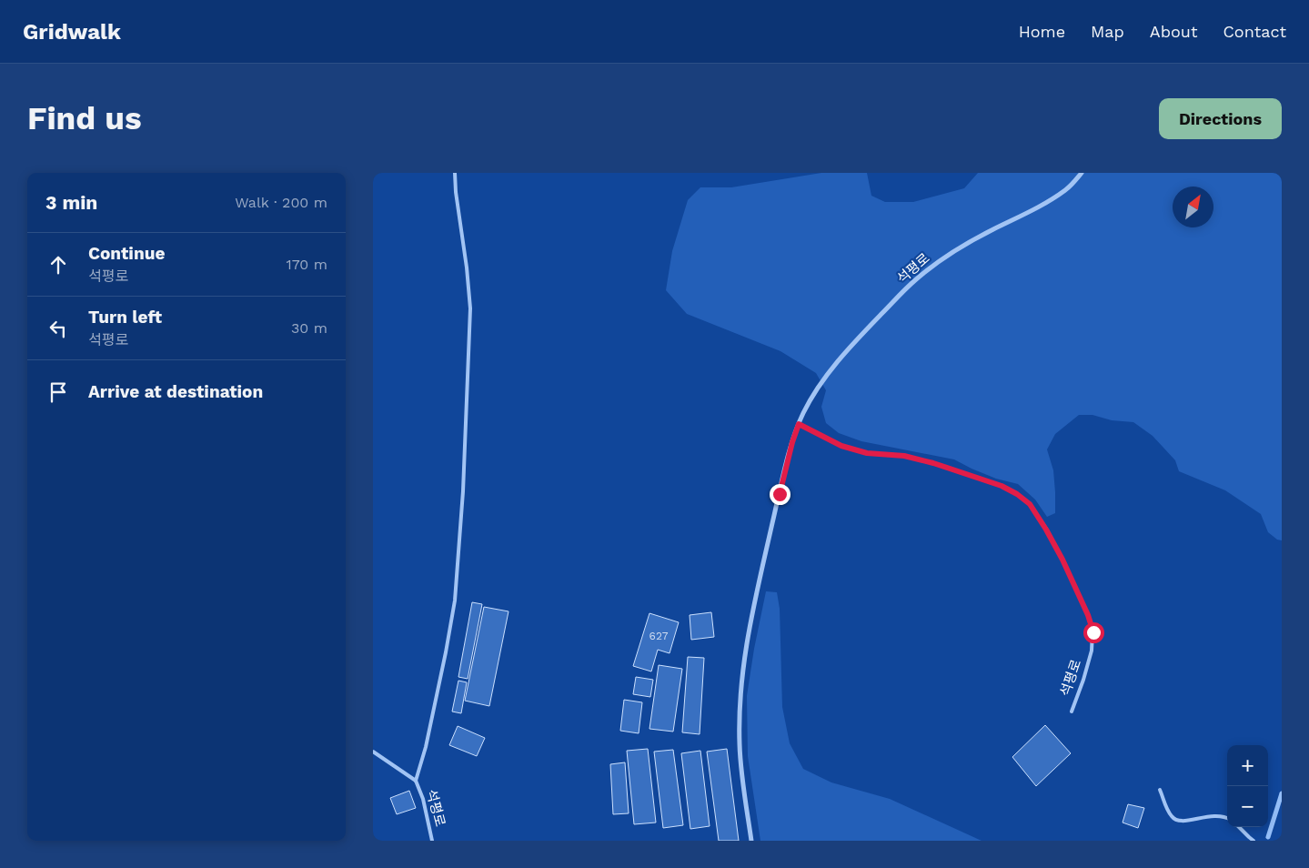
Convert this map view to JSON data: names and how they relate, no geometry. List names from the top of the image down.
{
  "streets": {
    "street": ["석평로"]
  },
  "house_numbers": ["627"],
  "north": "top right",
  "page": {
    "header": "Gridwalk",
    "nav": [
      "Home",
      "Map",
      "About",
      "Contact"
    ],
    "buttons": "Directions",
    "title": "Find us",
    "heading": ["3 min", "Walk · 200 m"],
    "list": [
      ["Continue", "석평로", "170 m"],
      ["Turn left", "석평로", "30 m"],
      "Arrive at destination"
    ],
    "map_buttons": ["+", "−"]
  }
}
